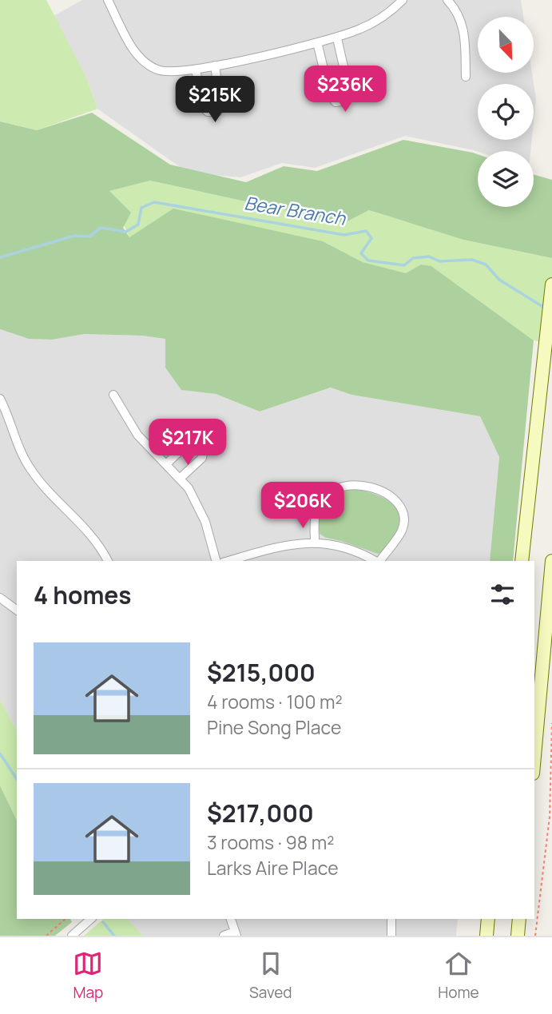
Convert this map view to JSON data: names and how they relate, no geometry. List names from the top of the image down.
{
  "water": ["Bear Branch"],
  "north": "bottom right",
  "page": {
    "price": [
      "$236K",
      "$215K",
      "$217K",
      "$206K"
    ],
    "heading": "4 homes",
    "list": [
      {
        "name": "$215,000",
        "note": "4 rooms · 100 m² · Pine Song Place"
      },
      {
        "name": "$217,000",
        "note": "3 rooms · 98 m² · Larks Aire Place"
      }
    ],
    "tabs": ["Map", "Saved", "Home"]
  }
}
